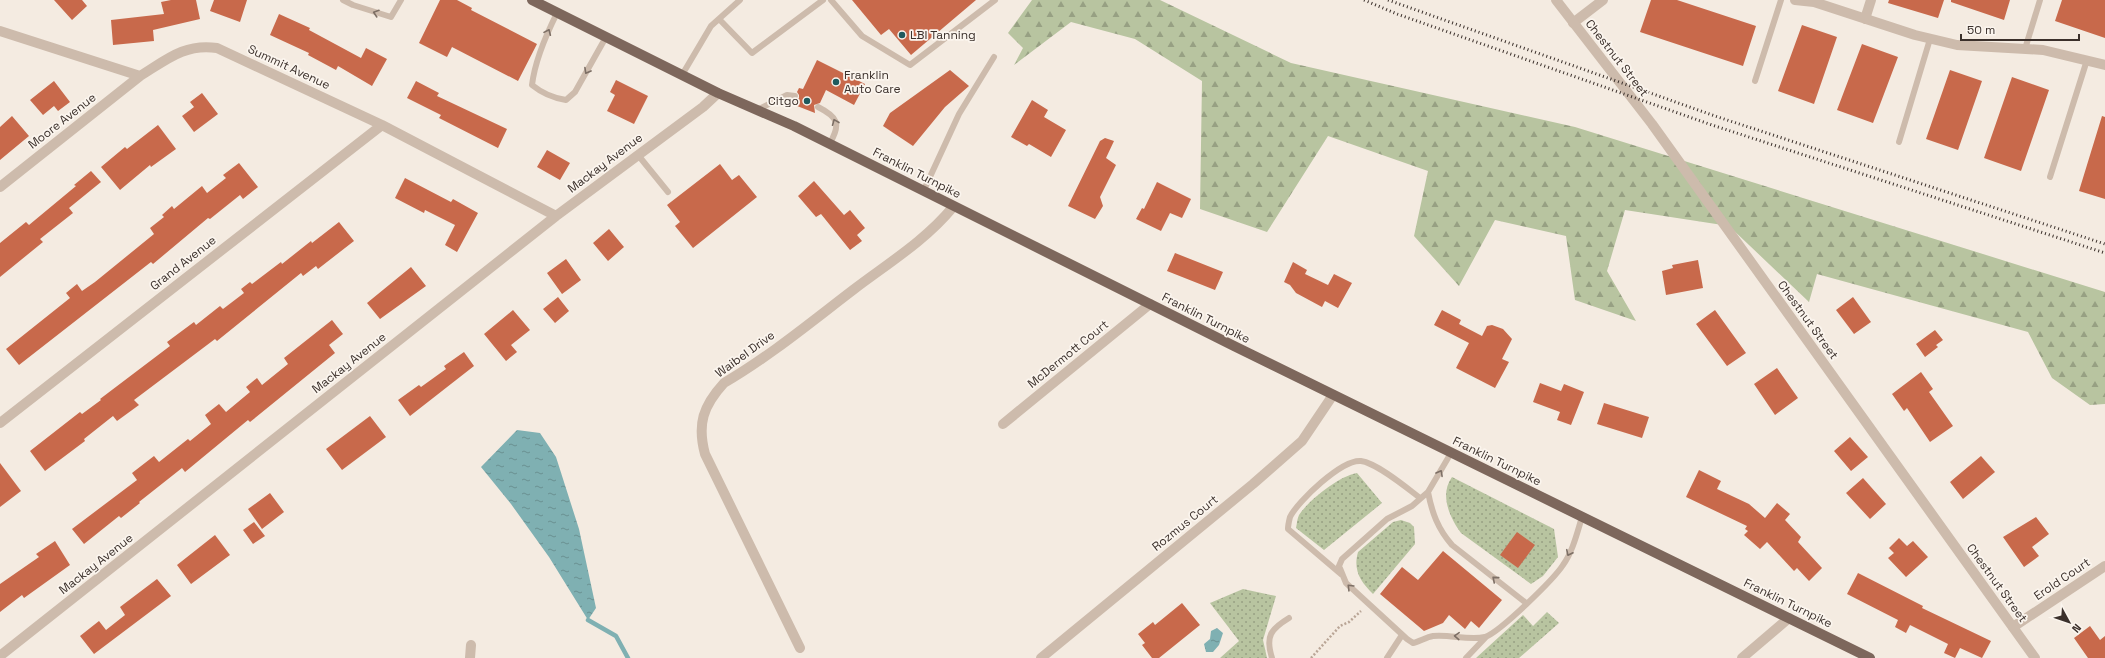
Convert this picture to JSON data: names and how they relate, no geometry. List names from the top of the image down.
{
  "streets": {
    "main road": ["Franklin Turnpike"],
    "street": [
      "Chestnut Street",
      "Summit Avenue",
      "Moore Avenue",
      "Mackay Avenue",
      "Grand Avenue",
      "Waibel Drive",
      "McDermott Court",
      "Rozmus Court",
      "Erold Court"
    ]
  },
  "crossings": [
    ["Chestnut Street", "Erold Court"],
    ["Summit Avenue", "Moore Avenue"],
    ["Summit Avenue", "Mackay Avenue"],
    ["Summit Avenue", "Grand Avenue"],
    ["Mackay Avenue", "Franklin Turnpike"],
    ["Franklin Turnpike", "Waibel Drive"],
    ["Franklin Turnpike", "McDermott Court"],
    ["Franklin Turnpike", "Rozmus Court"]
  ],
  "places": ["LBI Tanning", "Franklin Auto Care", "Citgo"],
  "scale_bar": "50 m",
  "north": "bottom right"
}
